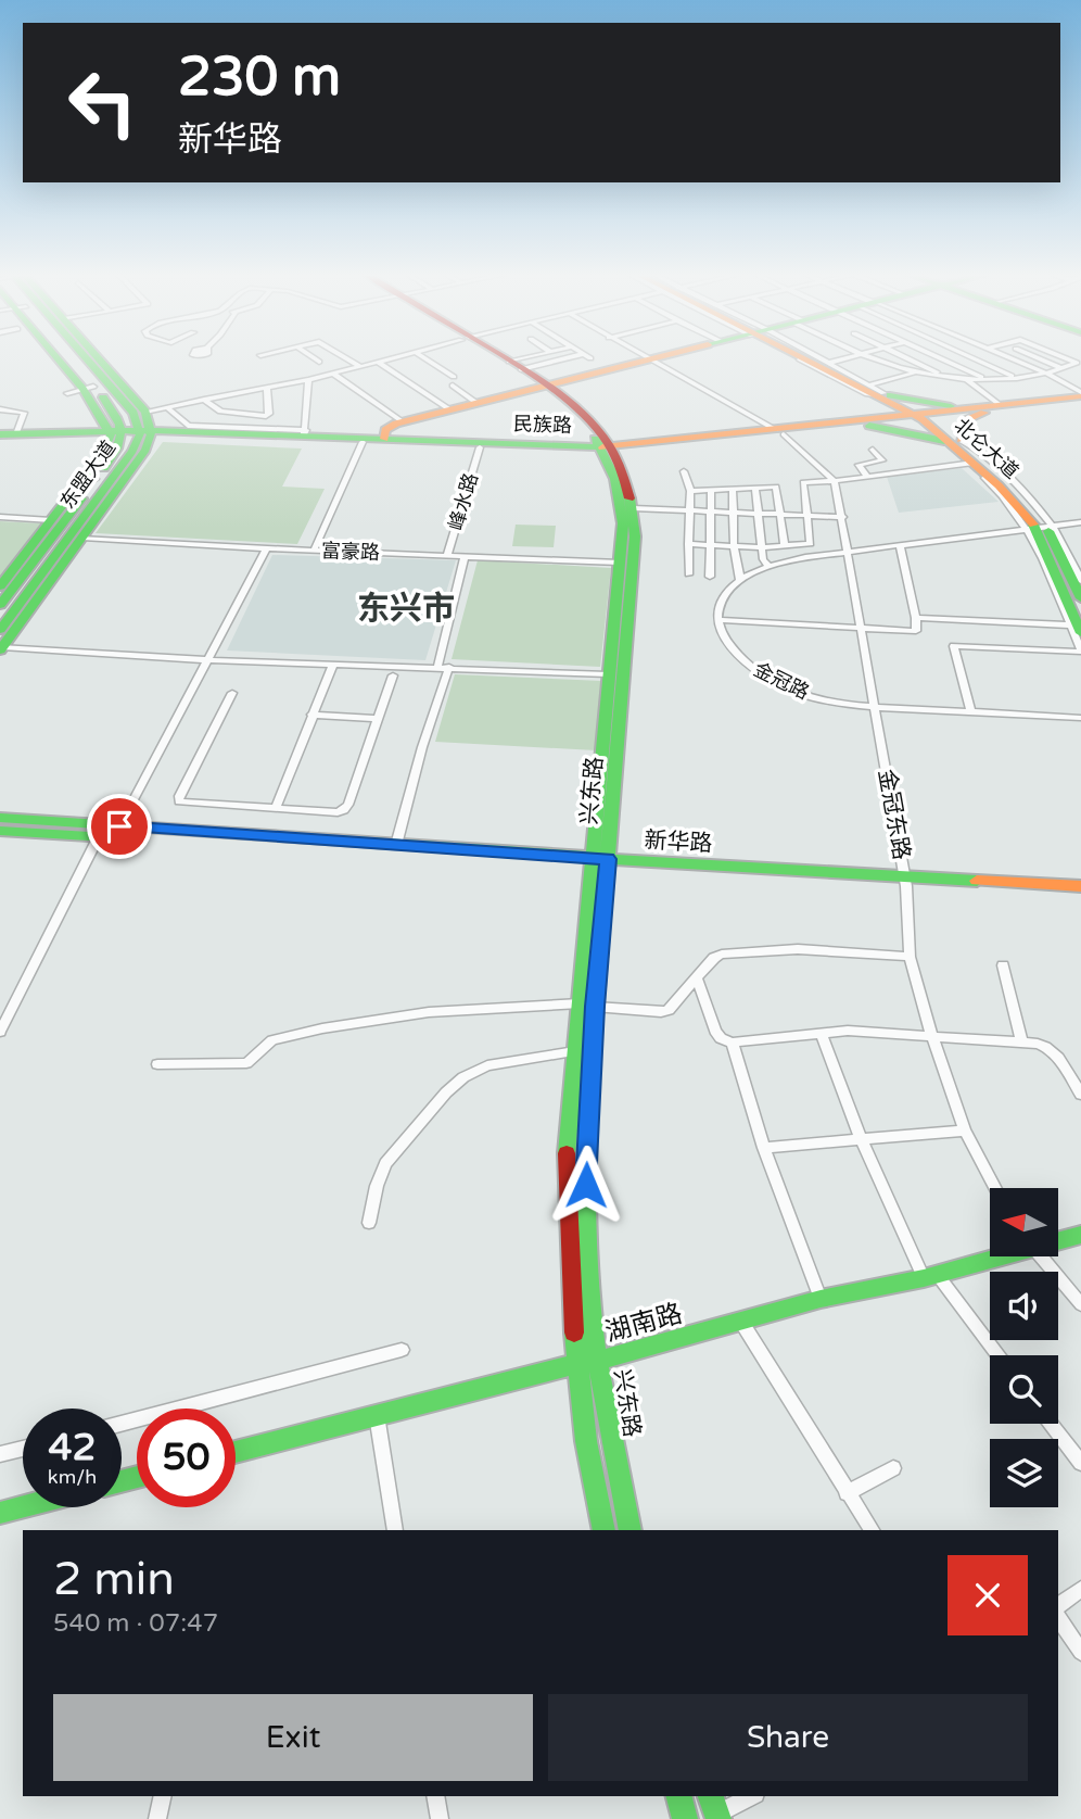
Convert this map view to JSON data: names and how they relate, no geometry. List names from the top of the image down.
{
  "streets": {
    "main road": [
      "民族路",
      "北仑大道",
      "东盟大道",
      "兴东路",
      "新华路",
      "湖南路"
    ],
    "street": [
      "峰水路",
      "富豪路",
      "金冠路",
      "金冠东路"
    ]
  },
  "crossings": [
    ["民族路", "北仑大道"],
    ["民族路", "东盟大道"],
    ["民族路", "峰水路"],
    ["民族路", "兴东路"],
    ["峰水路", "富豪路"],
    ["富豪路", "兴东路"],
    ["金冠路", "金冠东路"],
    ["兴东路", "新华路"],
    ["兴东路", "湖南路"],
    ["金冠东路", "新华路"]
  ],
  "districts": ["东兴市"],
  "north": "left",
  "page": {
    "turn": ["230 m", "新华路"],
    "speed": "42 km/h",
    "limit": "50",
    "heading": ["2 min", "540 m · 07:47"],
    "buttons": ["Exit", "Share"]
  }
}
